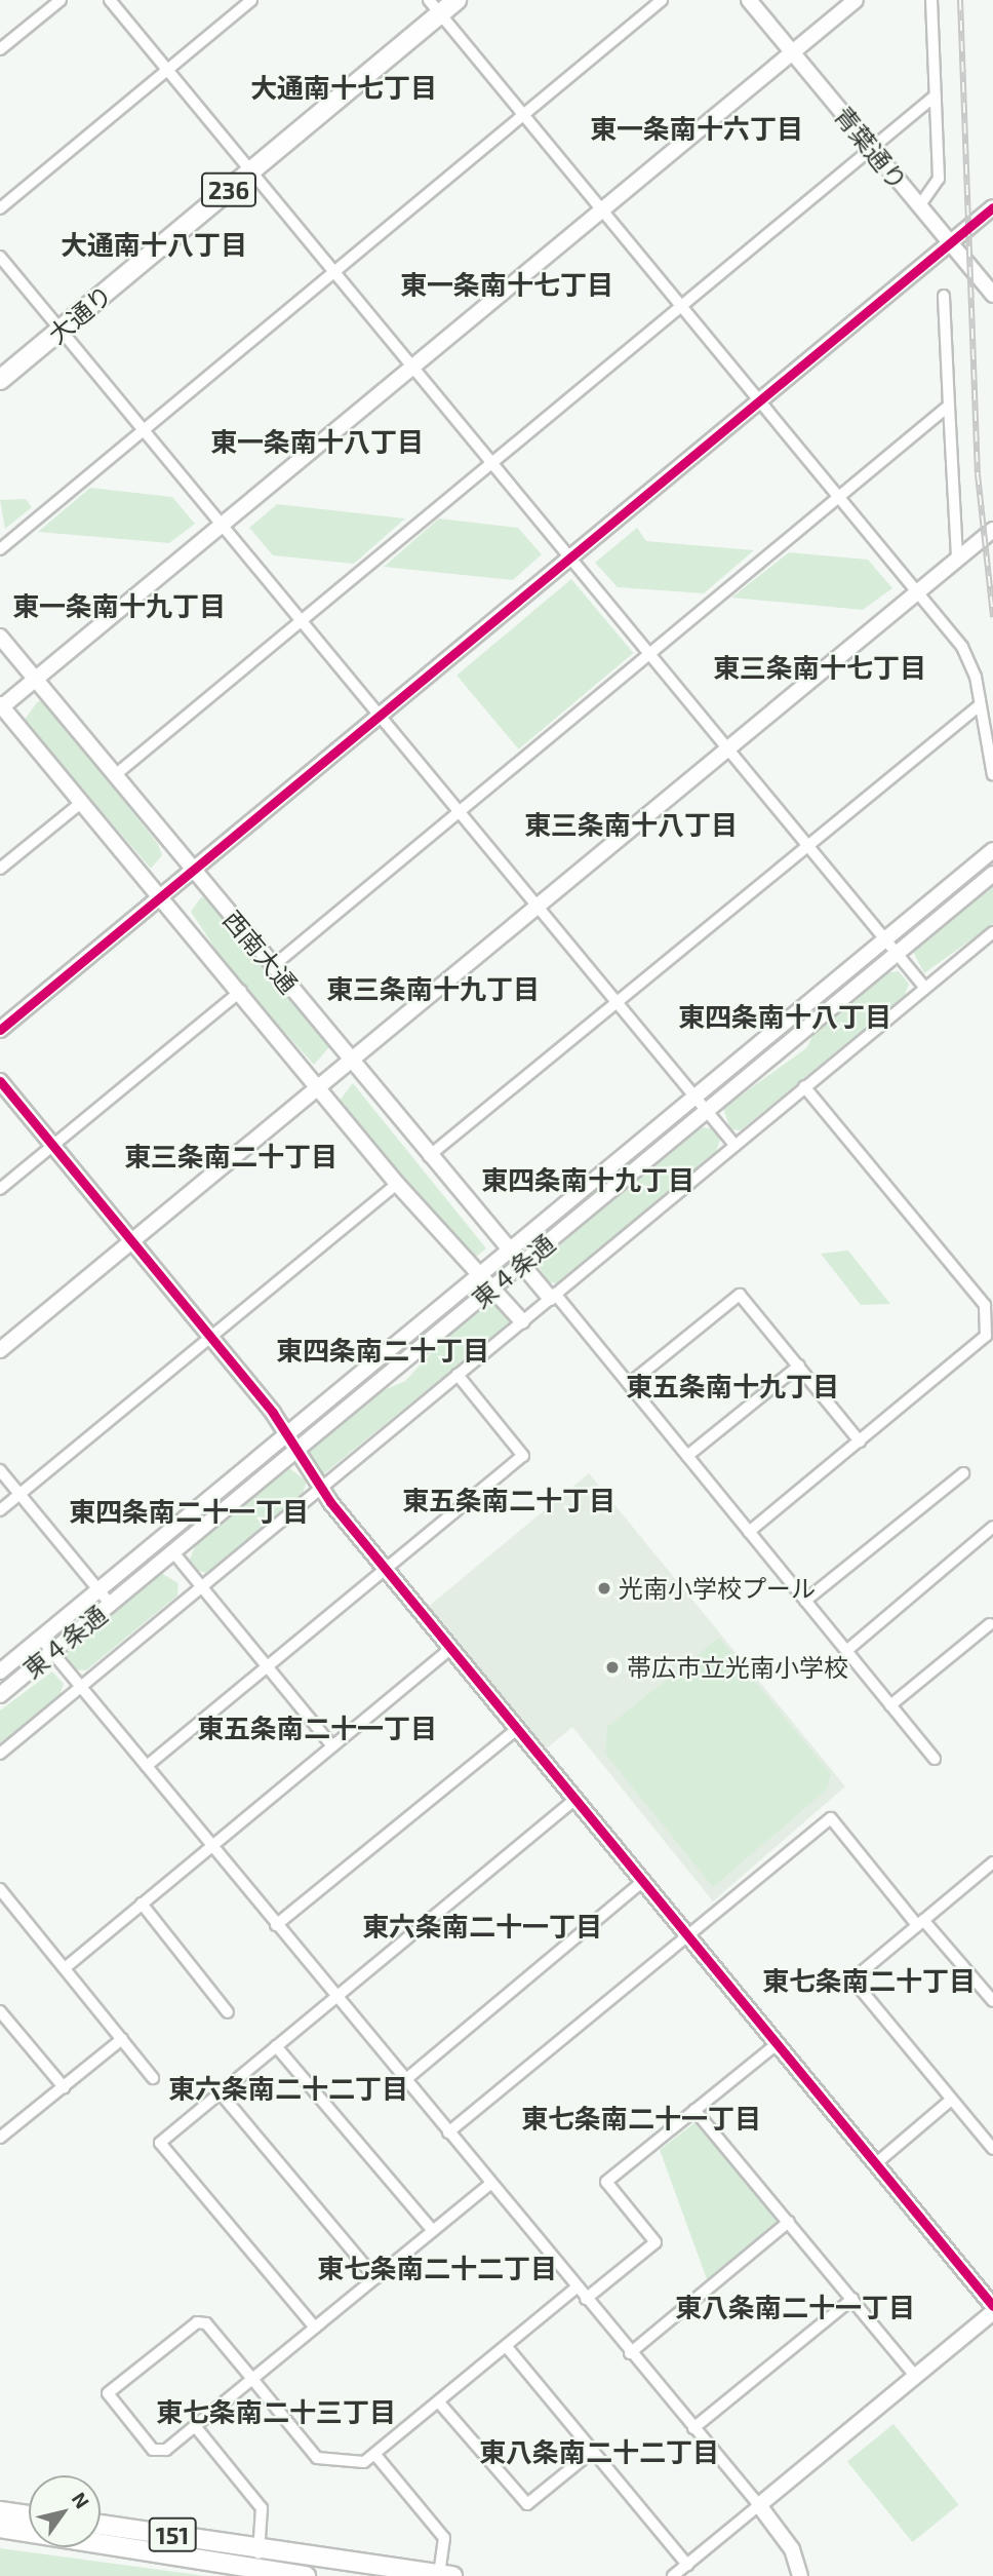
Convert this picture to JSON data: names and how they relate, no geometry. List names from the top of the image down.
{
  "streets": {
    "main road": ["236", "大通り", "151"],
    "street": ["青葉通り", "西南大通", "東４条通"]
  },
  "crossings": [
    ["西南大通", "東４条通"]
  ],
  "districts": [
    "大通南十七丁目",
    "東一条南十六丁目",
    "大通南十八丁目",
    "東一条南十七丁目",
    "東一条南十八丁目",
    "東一条南十九丁目",
    "東三条南十七丁目",
    "東三条南十八丁目",
    "東三条南十九丁目",
    "東四条南十八丁目",
    "東三条南二十丁目",
    "東四条南十九丁目",
    "東四条南二十丁目",
    "東五条南十九丁目",
    "東五条南二十丁目",
    "東四条南二十一丁目",
    "東五条南二十一丁目",
    "東六条南二十一丁目",
    "東七条南二十丁目",
    "東六条南二十二丁目",
    "東七条南二十一丁目",
    "東七条南二十二丁目",
    "東八条南二十一丁目",
    "東七条南二十三丁目",
    "東八条南二十二丁目"
  ],
  "places": ["光南小学校プール", "帯広市立光南小学校"],
  "north": "top right"
}
